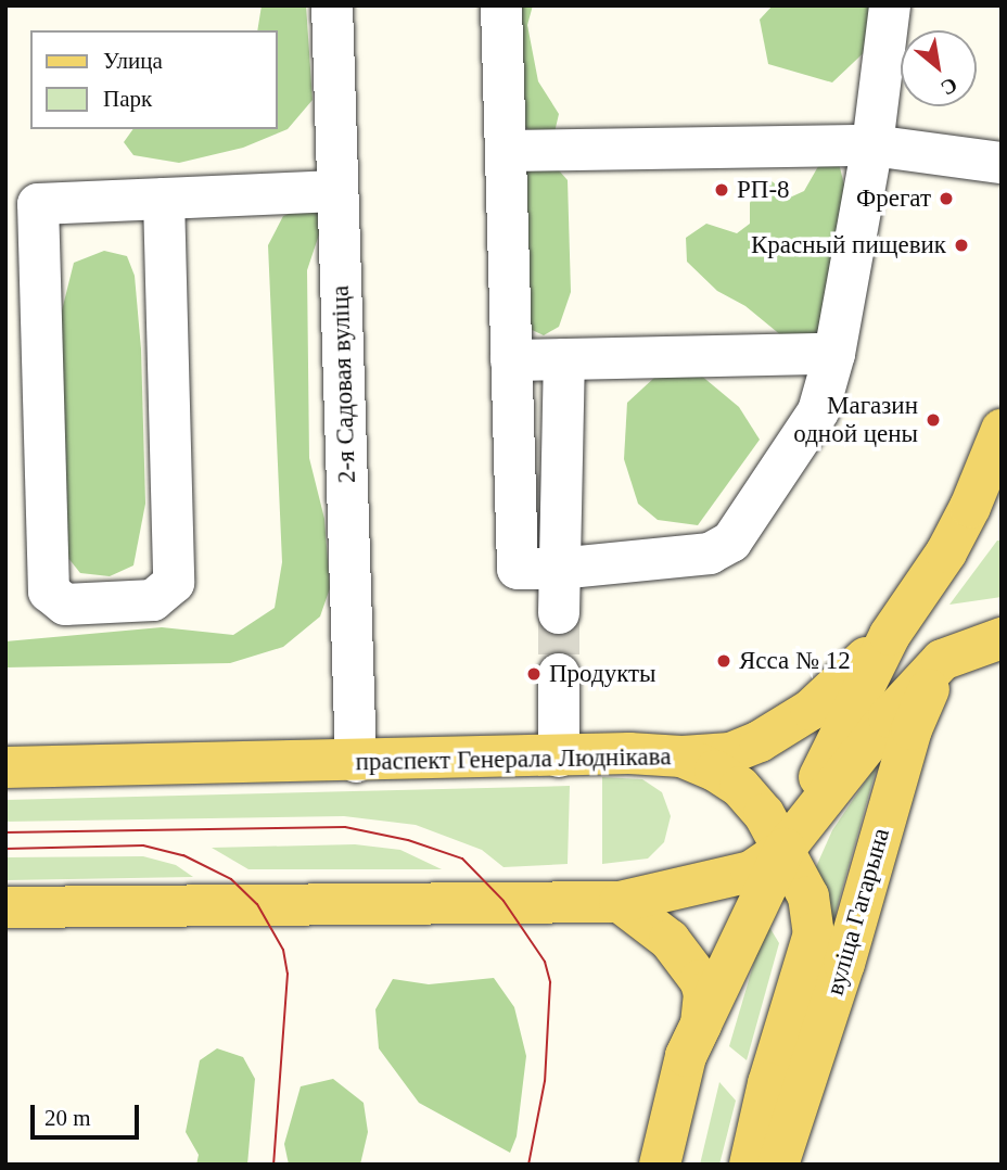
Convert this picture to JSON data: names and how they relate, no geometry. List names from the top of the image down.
{
  "streets": {
    "main road": ["праспект Генерала Люднікава", "вуліца Гагарына"],
    "street": ["2-я Садовая вуліца"]
  },
  "crossings": [
    ["2-я Садовая вуліца", "праспект Генерала Люднікава"],
    ["праспект Генерала Люднікава", "вуліца Гагарына"]
  ],
  "places": [
    "РП-8",
    "Фрегат",
    "Красный пищевик",
    "Магазин одной цены",
    "Ясса № 12",
    "Продукты"
  ],
  "legend": ["Улица", "Парк"],
  "scale_bar": "20 m",
  "north": "bottom right"
}
